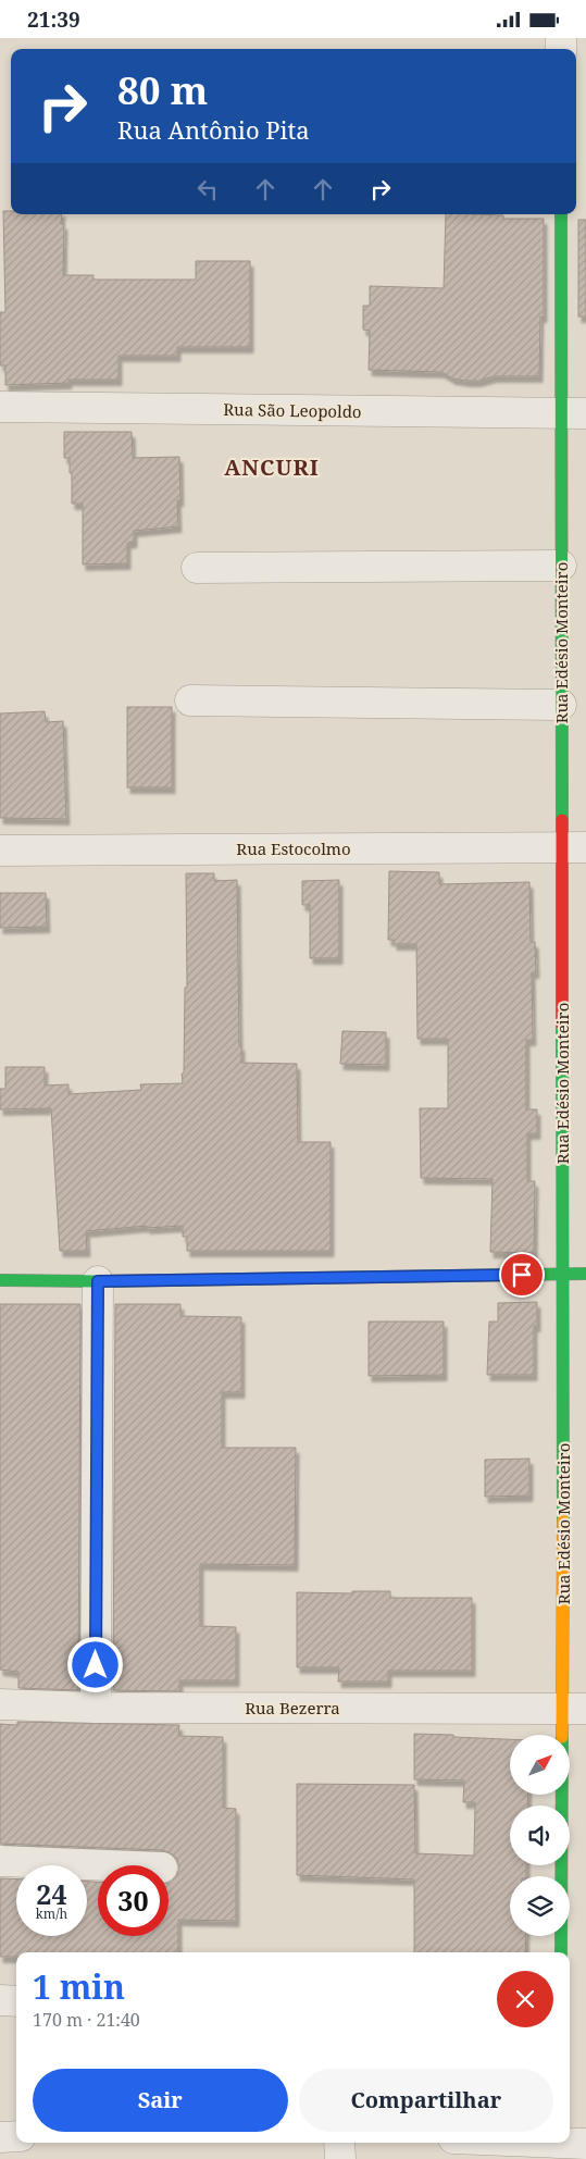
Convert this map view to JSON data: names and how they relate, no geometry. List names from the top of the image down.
{
  "streets": {
    "street": [
      "Rua São Leopoldo",
      "Rua Edésio Monteiro",
      "Rua Estocolmo",
      "Rua Bezerra"
    ]
  },
  "crossings": [
    ["Rua São Leopoldo", "Rua Edésio Monteiro"],
    ["Rua Edésio Monteiro", "Rua Estocolmo"],
    ["Rua Edésio Monteiro", "Rua Bezerra"]
  ],
  "districts": ["ANCURI"],
  "north": "top right",
  "page": {
    "status": "21:39",
    "turn": ["80 m", "Rua Antônio Pita"],
    "speed": "24 km/h",
    "limit": "30",
    "heading": ["1 min", "170 m · 21:40"],
    "buttons": ["Sair", "Compartilhar"]
  }
}
